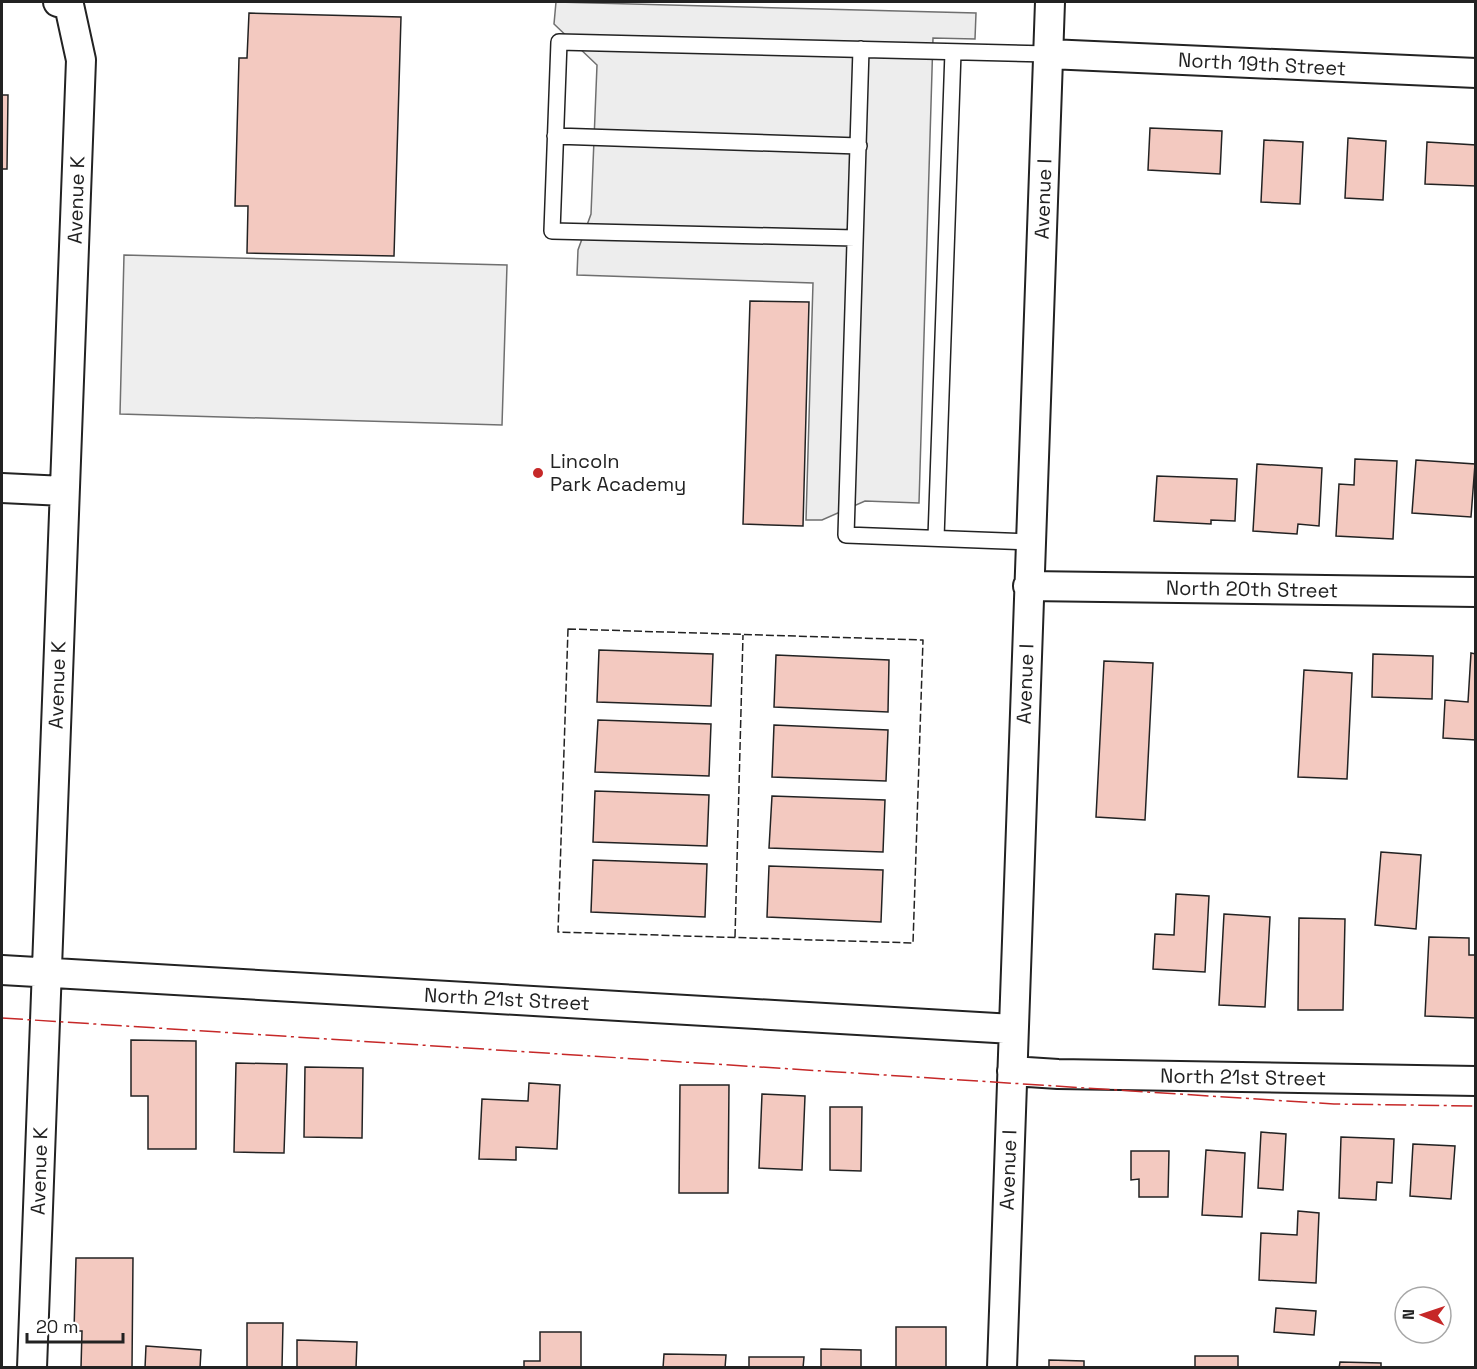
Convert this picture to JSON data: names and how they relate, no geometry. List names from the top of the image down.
{
  "streets": {
    "street": [
      "North 19th Street",
      "Avenue I",
      "Avenue K",
      "North 20th Street",
      "North 21st Street"
    ]
  },
  "crossings": [
    ["North 19th Street", "Avenue I"],
    ["Avenue I", "North 20th Street"],
    ["Avenue I", "North 21st Street"],
    ["Avenue K", "North 21st Street"]
  ],
  "places": ["Lincoln Park Academy"],
  "scale_bar": "20 m",
  "north": "left"
}
